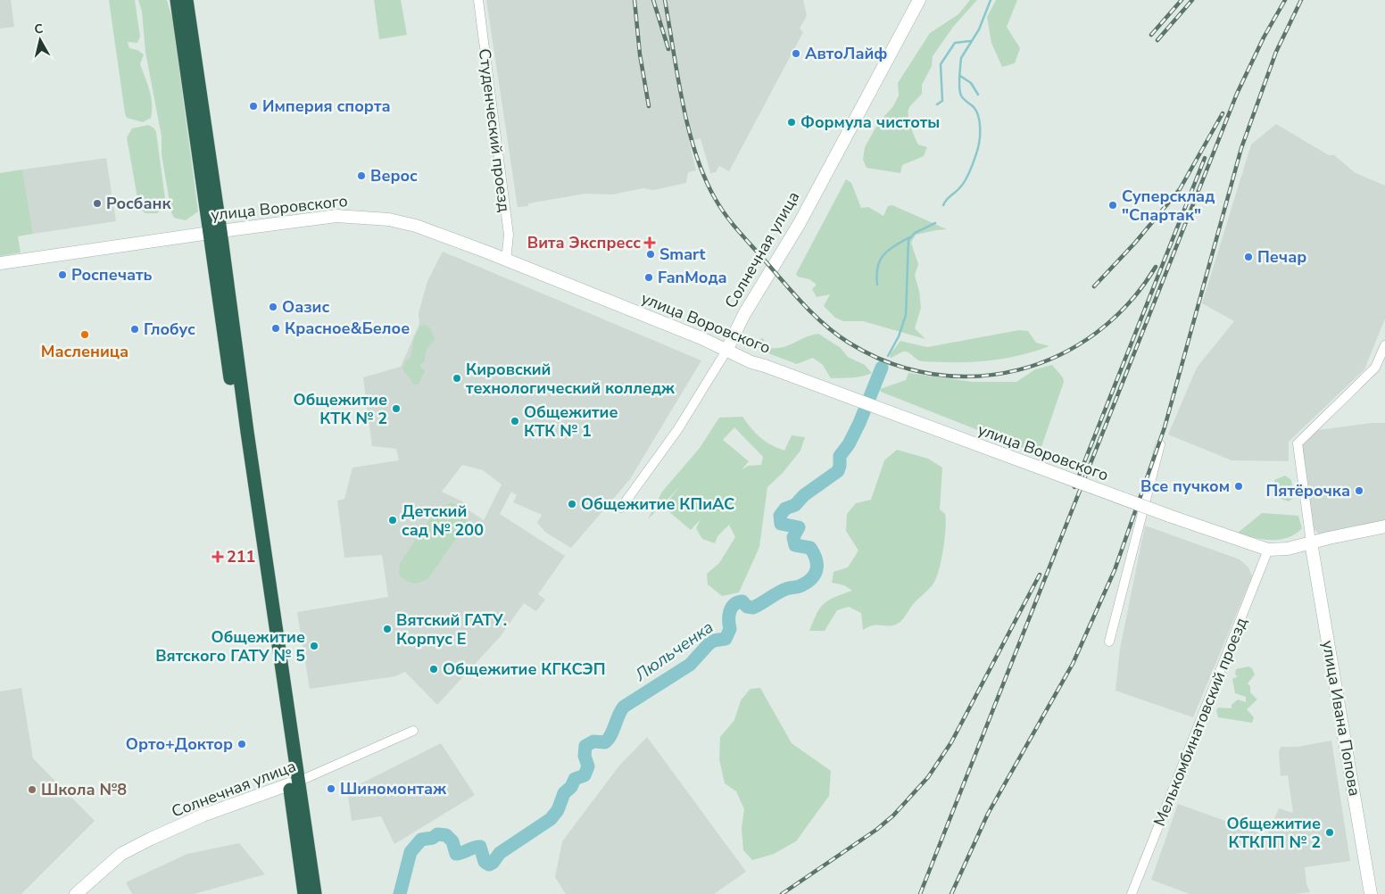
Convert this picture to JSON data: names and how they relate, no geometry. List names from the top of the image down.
{
  "streets": {
    "main road": ["улица Воровского", "Солнечная улица", "улица Ивана Попова"],
    "street": ["Студенческий проезд", "Мелькомбинатовский проезд"]
  },
  "crossings": [
    ["Студенческий проезд", "улица Воровского"],
    ["улица Воровского", "Солнечная улица"],
    ["улица Воровского", "улица Ивана Попова"],
    ["улица Воровского", "Мелькомбинатовский проезд"]
  ],
  "water": ["Люльченка"],
  "places": {
    "other": [
      "АвтоЛайф",
      "Империя спорта",
      "Формула чистоты",
      "Верос",
      "Росбанк",
      "Суперсклад \"Спартак\"",
      "Smart",
      "Печар",
      "Роспечать",
      "FanМода",
      "Оазис",
      "Красное&Белое",
      "Глобус",
      "Масленица",
      "Кировский технологический колледж",
      "Общежитие КТК № 2",
      "Общежитие КТК № 1",
      "Все пучком",
      "Пятёрочка",
      "Общежитие КПиАС",
      "Детский сад № 200",
      "Вятский ГАТУ. Корпус Е",
      "Общежитие Вятского ГАТУ № 5",
      "Общежитие КГКСЭП",
      "Орто+Доктор",
      "Шиномонтаж",
      "Школа №8",
      "Общежитие КТКПП № 2"
    ],
    "health": ["Вита Экспресс", "211"]
  },
  "north": "top"
}
